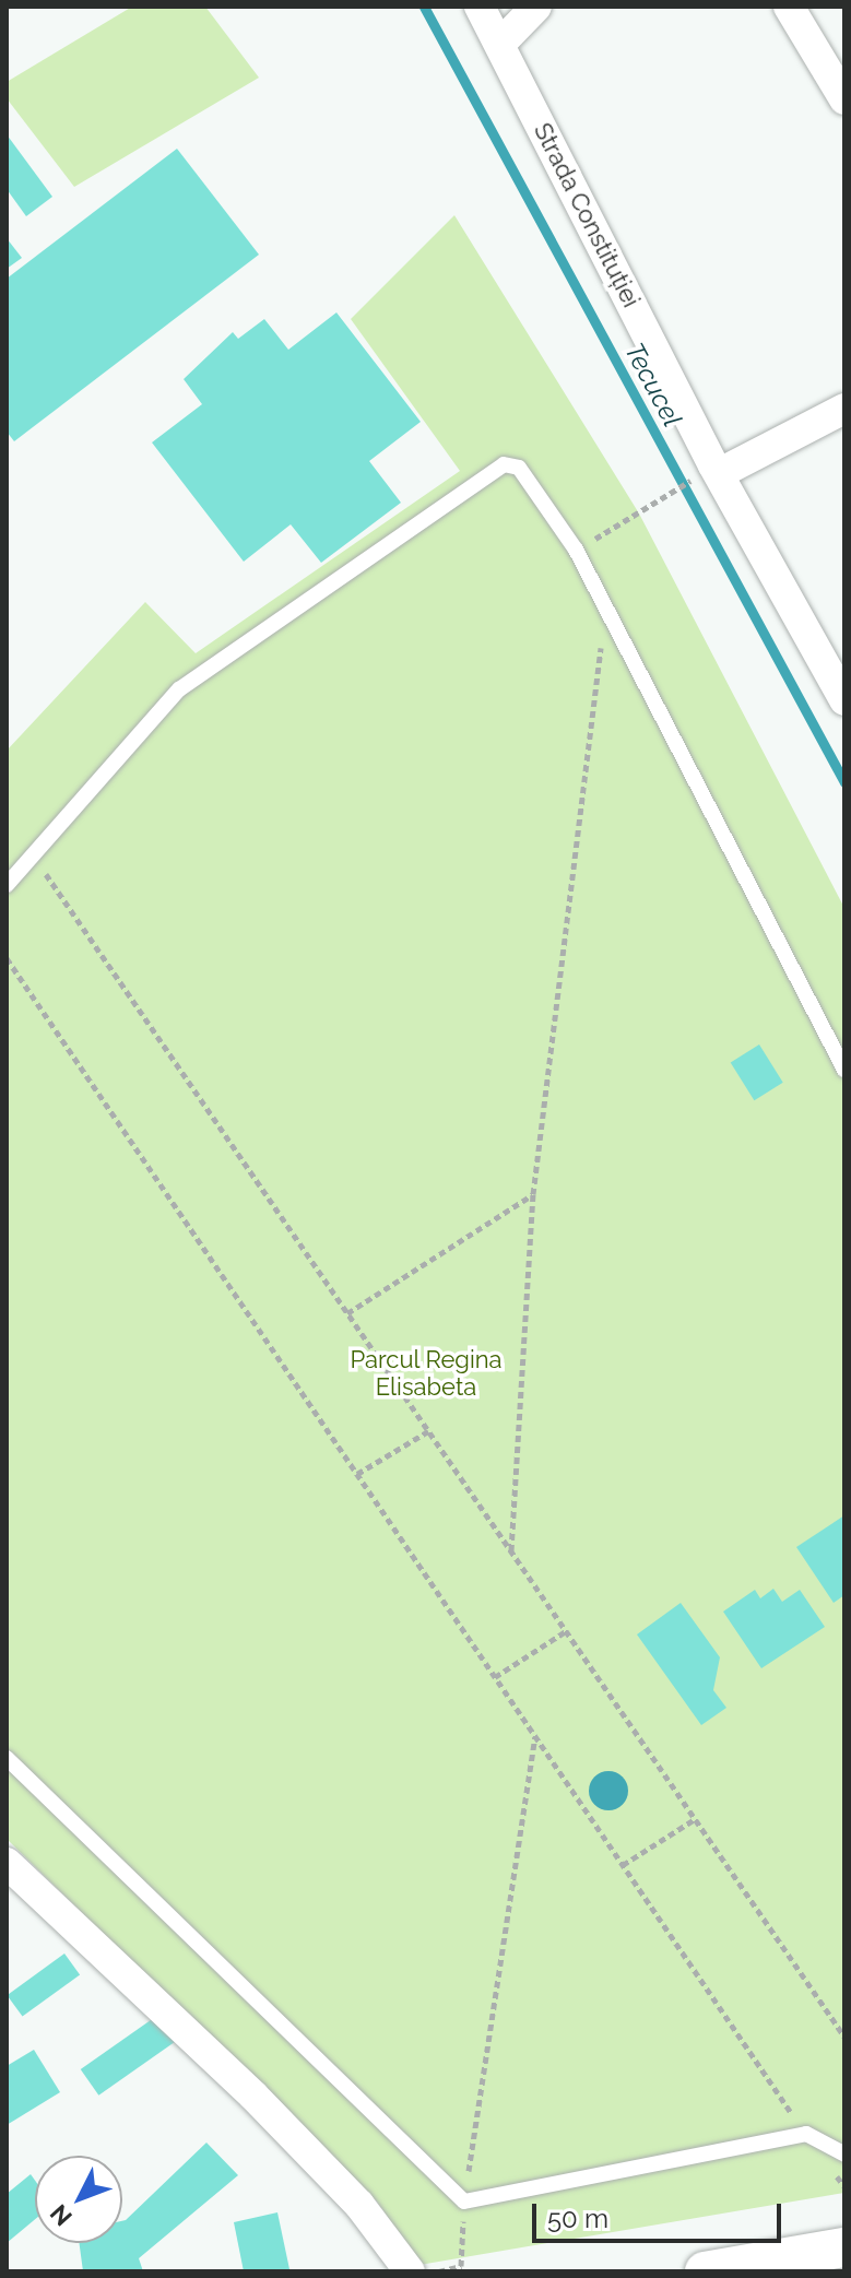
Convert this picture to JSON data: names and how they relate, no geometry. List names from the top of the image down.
{
  "streets": {
    "street": ["Strada Constituției"]
  },
  "water": ["Tecucel"],
  "parks": ["Parcul Regina Elisabeta"],
  "scale_bar": "50 m",
  "north": "bottom left"
}
